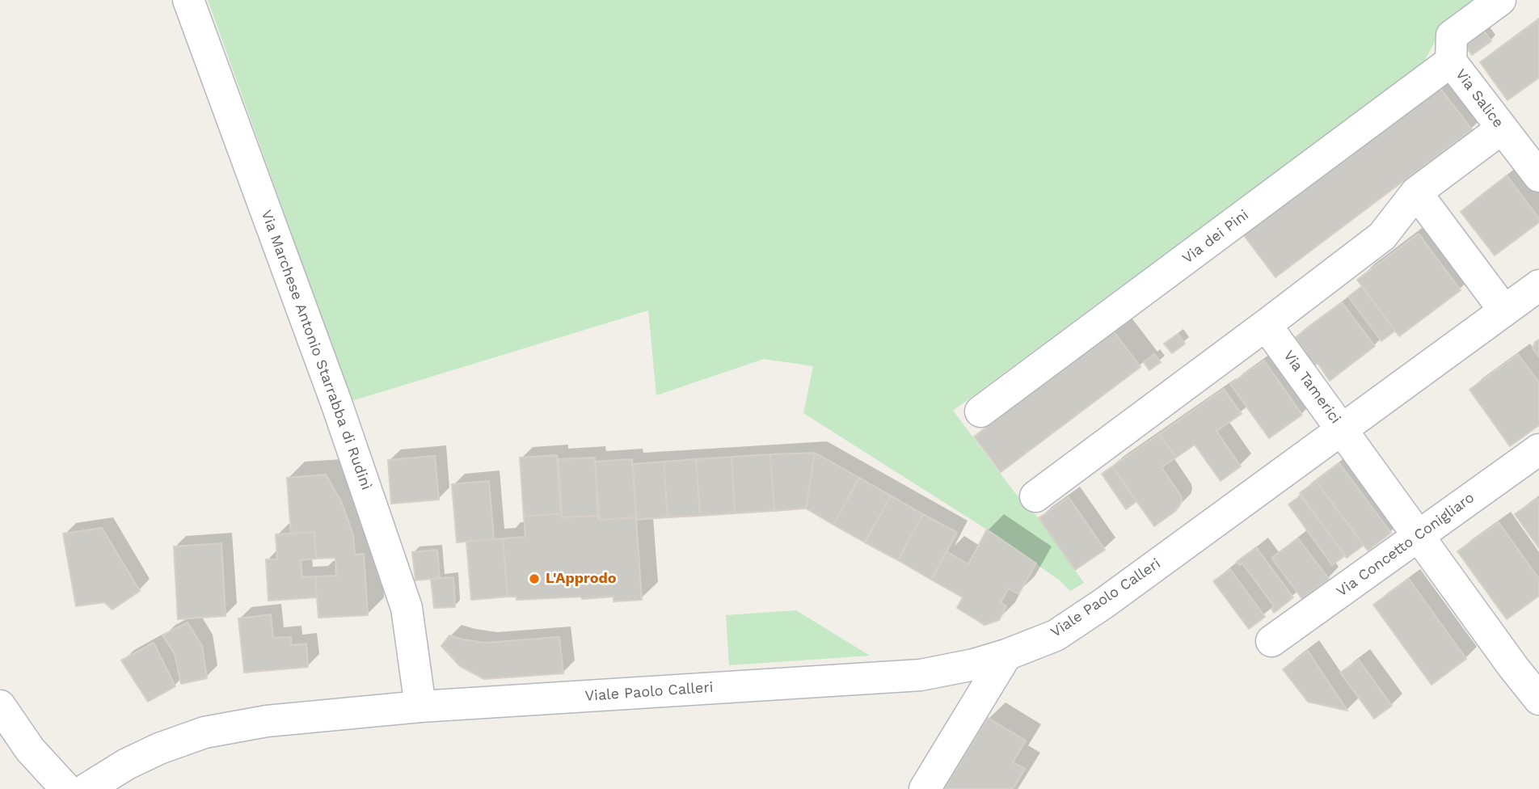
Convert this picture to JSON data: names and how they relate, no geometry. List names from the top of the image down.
{
  "streets": {
    "street": [
      "Via Salice",
      "Via dei Pini",
      "Via Marchese Antonio Starrabba di Rudinì",
      "Via Tamerici",
      "Via Concetto Conigliaro",
      "Viale Paolo Calleri"
    ]
  },
  "crossings": [
    ["Via Salice", "Via dei Pini"],
    ["Via Marchese Antonio Starrabba di Rudinì", "Viale Paolo Calleri"],
    ["Via Tamerici", "Via Concetto Conigliaro"],
    ["Via Tamerici", "Viale Paolo Calleri"]
  ],
  "places": ["L'Approdo"]
}
